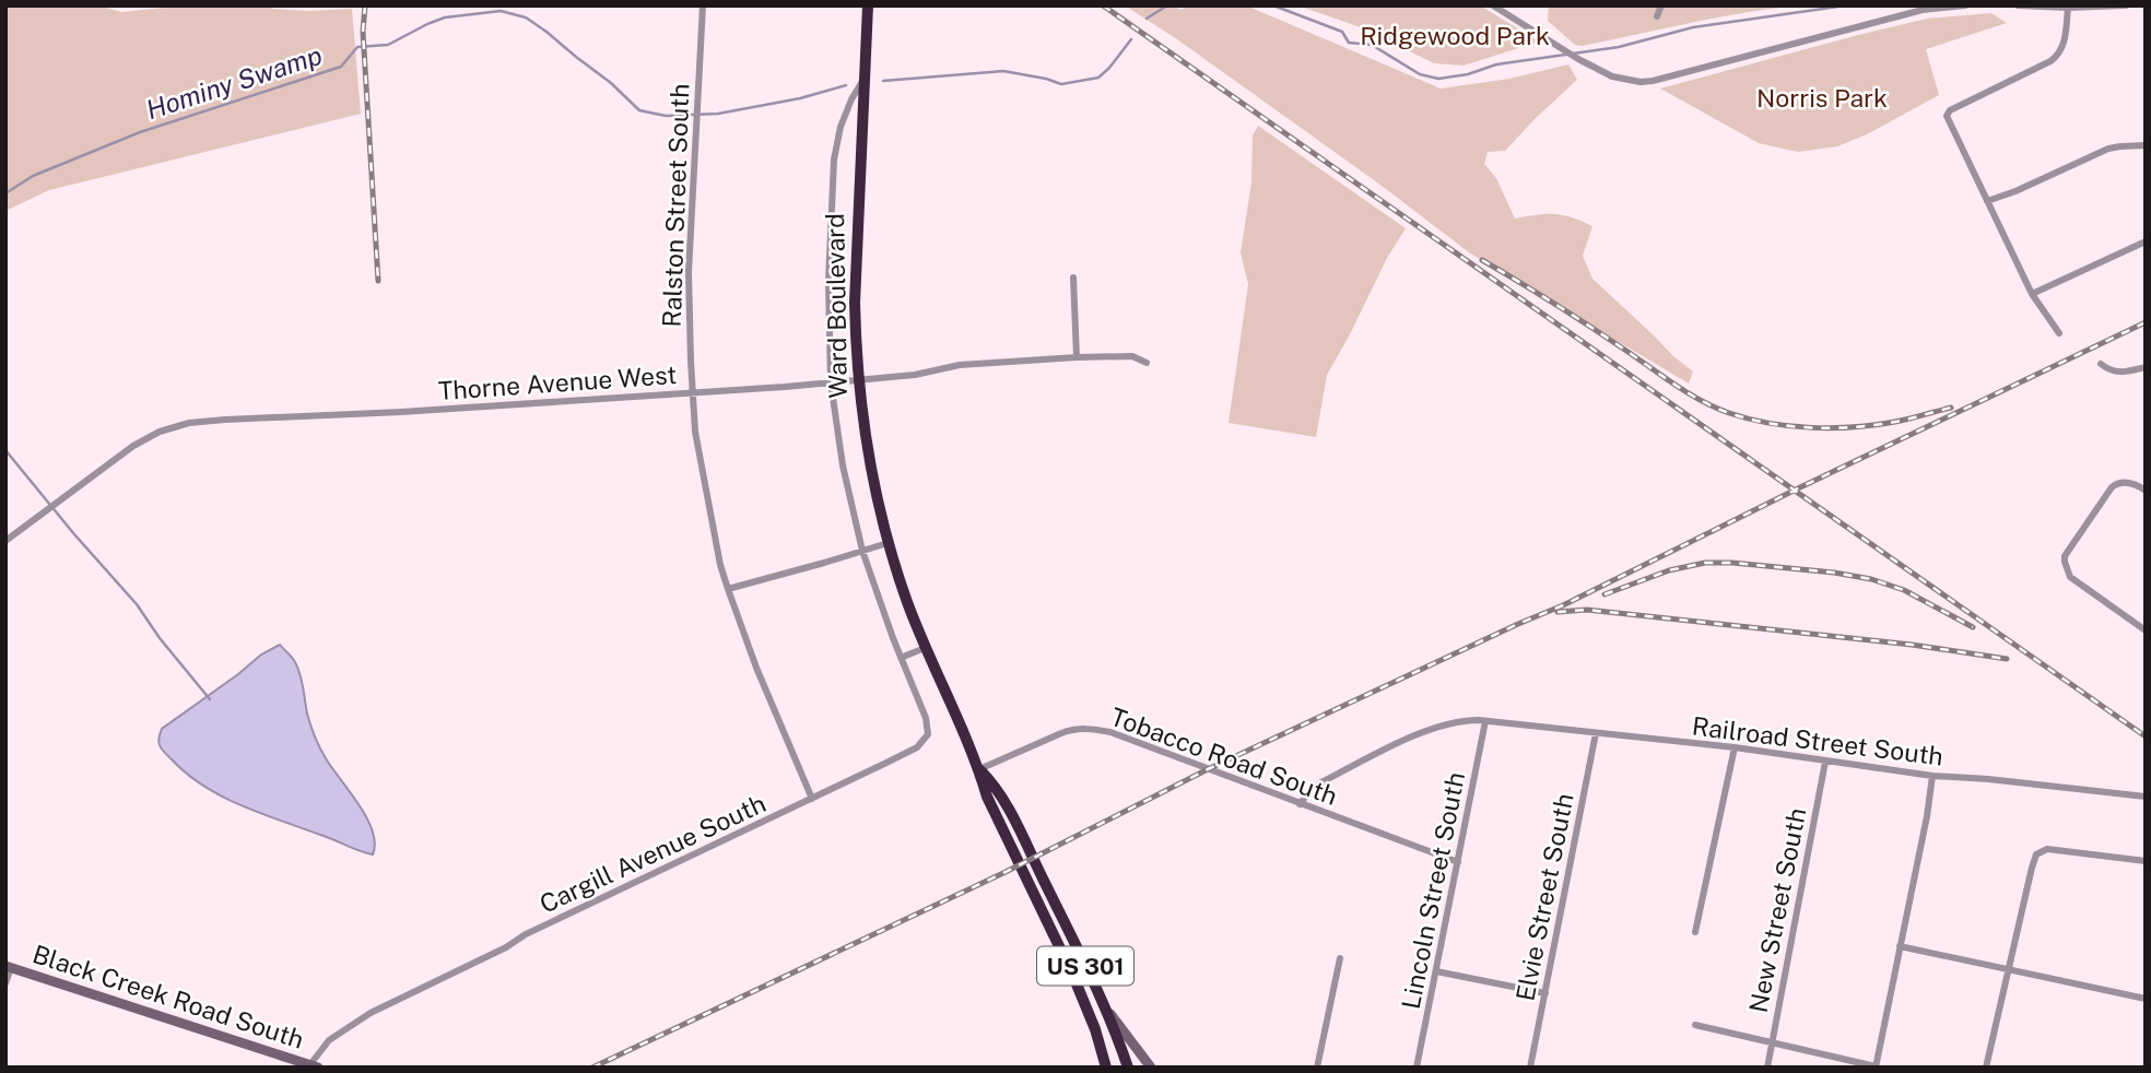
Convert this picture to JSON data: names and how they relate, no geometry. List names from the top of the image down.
{
  "streets": {
    "highway": ["Ward Boulevard", "US 301"],
    "street": [
      "Ralston Street South",
      "Thorne Avenue West",
      "Railroad Street South",
      "Tobacco Road South",
      "Cargill Avenue South",
      "Lincoln Street South",
      "Elvie Street South",
      "New Street South",
      "Black Creek Road South"
    ]
  },
  "crossings": [
    ["Ralston Street South", "Thorne Avenue West"],
    ["Ralston Street South", "Cargill Avenue South"],
    ["Ward Boulevard", "Thorne Avenue West"],
    ["Ward Boulevard", "Tobacco Road South"],
    ["Railroad Street South", "Tobacco Road South"],
    ["Railroad Street South", "Lincoln Street South"],
    ["Railroad Street South", "Elvie Street South"],
    ["Railroad Street South", "New Street South"],
    ["Tobacco Road South", "Lincoln Street South"],
    ["Cargill Avenue South", "Black Creek Road South"]
  ],
  "water": ["Hominy Swamp"],
  "parks": ["Ridgewood Park", "Norris Park"]
}
